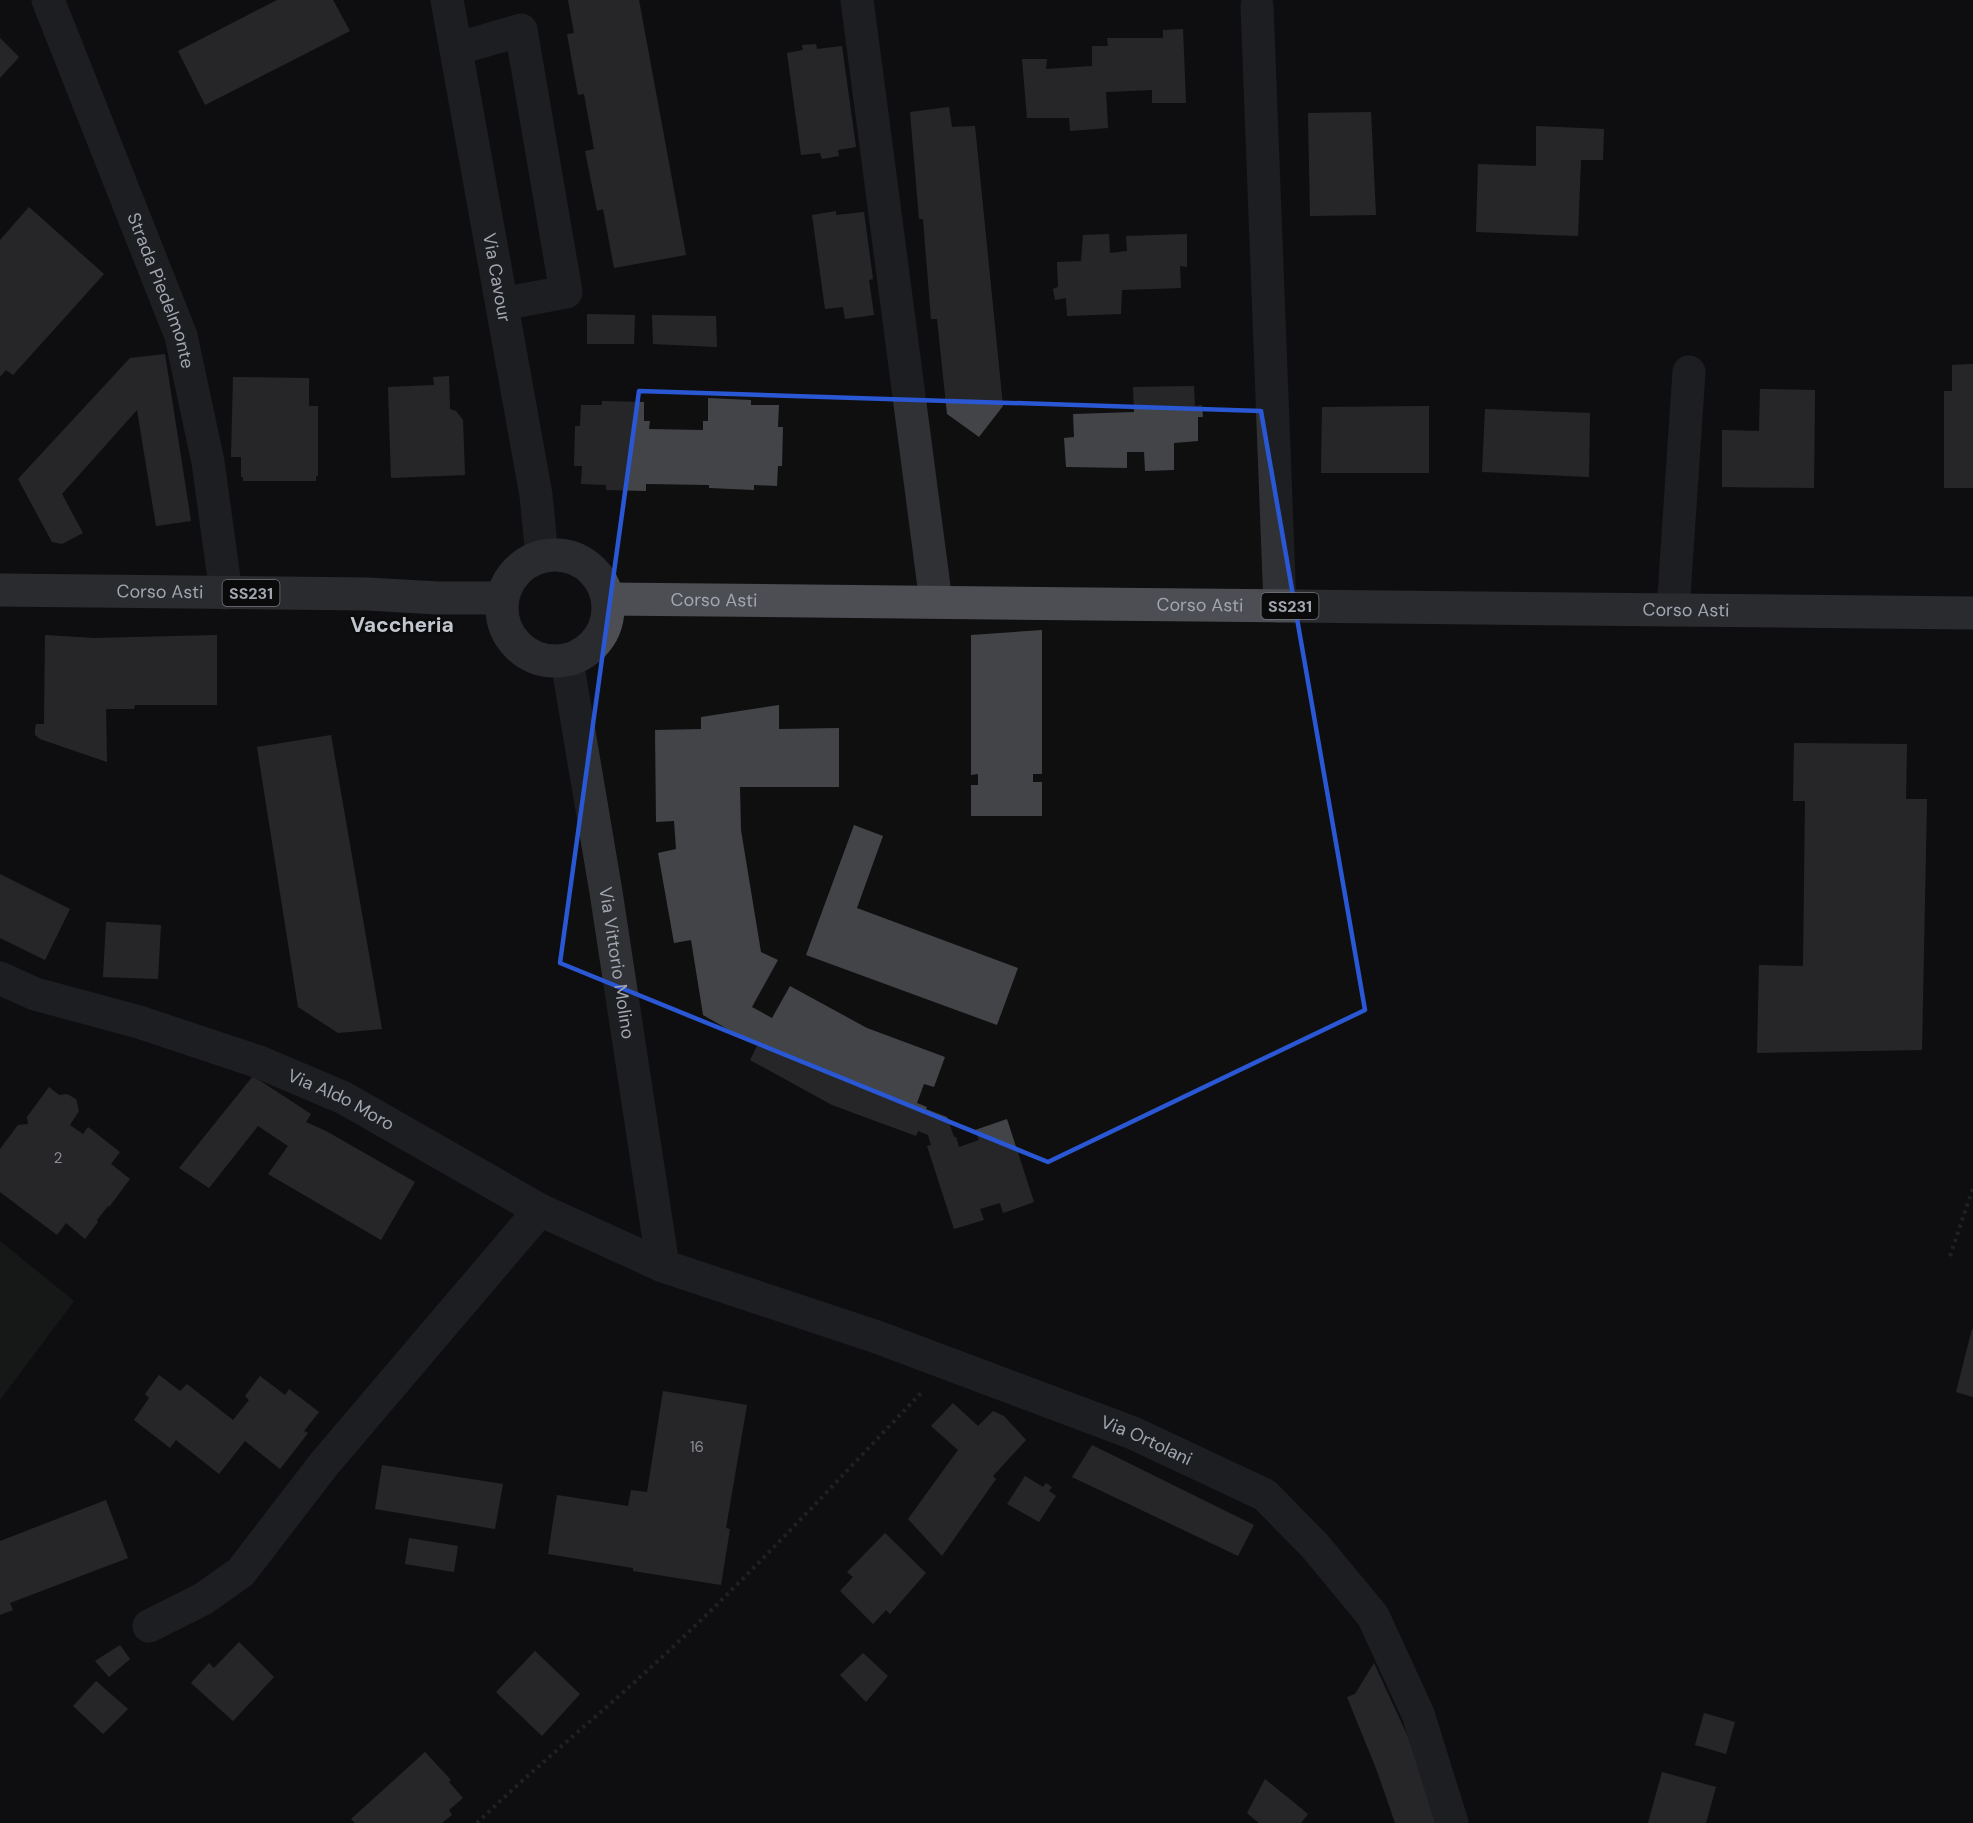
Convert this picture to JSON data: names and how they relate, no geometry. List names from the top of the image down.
{
  "streets": {
    "main road": ["Corso Asti", "SS231"],
    "street": [
      "Via Cavour",
      "Strada Piedelmonte",
      "Via Vittorio Molino",
      "Via Aldo Moro",
      "Via Ortolani"
    ]
  },
  "crossings": [
    ["Via Cavour", "Corso Asti"],
    ["Via Cavour", "Via Vittorio Molino"],
    ["Strada Piedelmonte", "Corso Asti"],
    ["Corso Asti", "Via Vittorio Molino"],
    ["Via Vittorio Molino", "Via Aldo Moro"],
    ["Via Vittorio Molino", "Via Ortolani"],
    ["Via Aldo Moro", "Via Ortolani"]
  ],
  "districts": ["Vaccheria"],
  "house_numbers": ["2", "16"]
}
